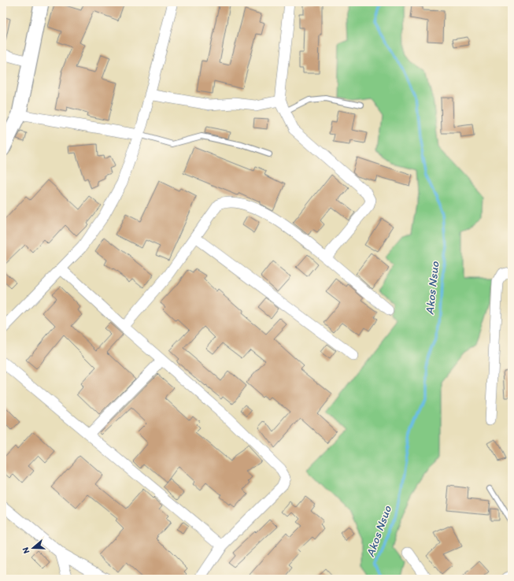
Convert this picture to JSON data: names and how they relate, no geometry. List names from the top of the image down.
{
  "water": ["Akos Nsuo"],
  "north": "left"
}
